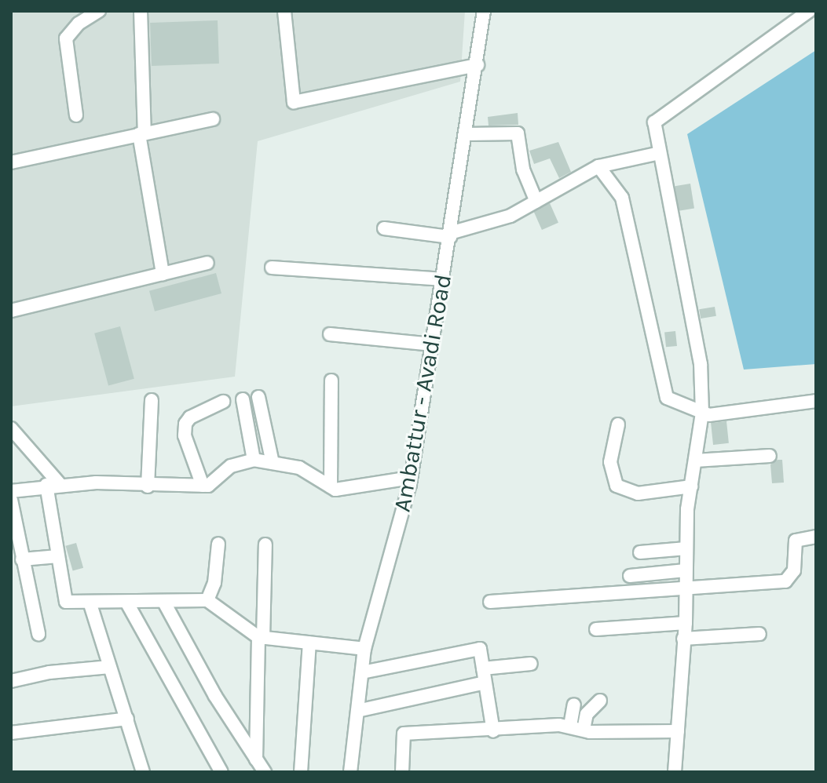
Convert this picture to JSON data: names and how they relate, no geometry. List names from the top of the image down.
{
  "streets": {
    "street": ["Ambattur - Avadi Road"]
  }
}
